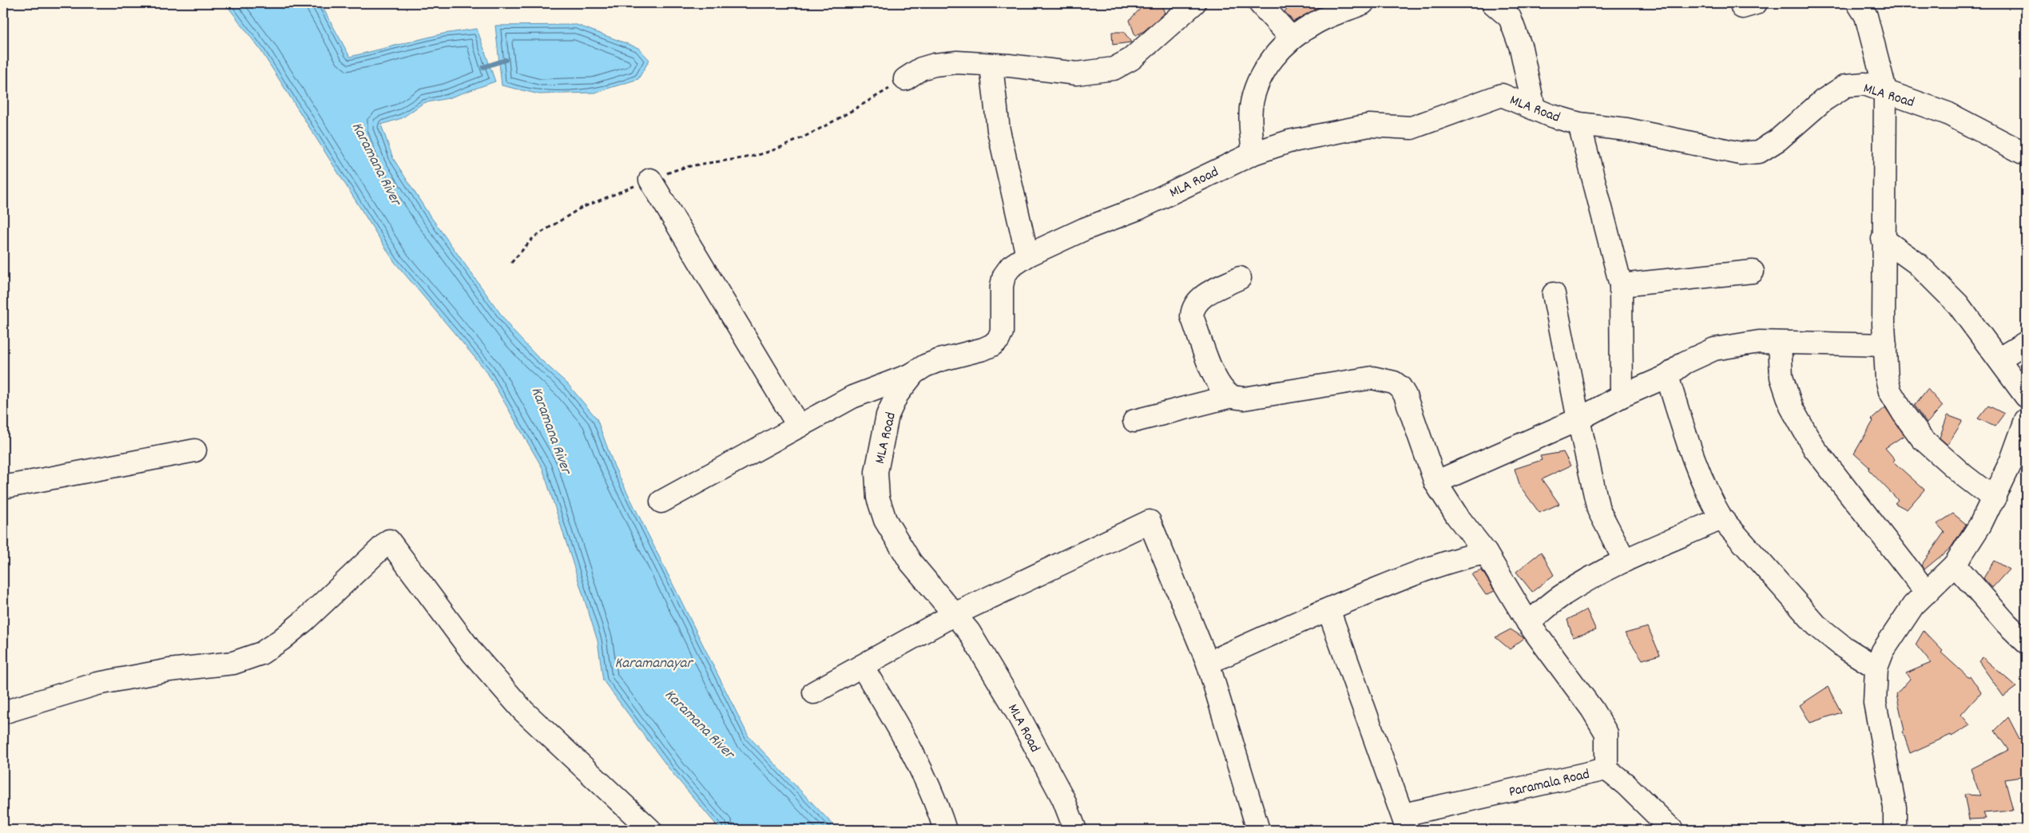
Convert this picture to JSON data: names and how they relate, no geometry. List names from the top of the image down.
{
  "streets": {
    "street": ["MLA Road", "Paramala Road"]
  },
  "water": ["Karamana River", "Karamanayar"]
}
